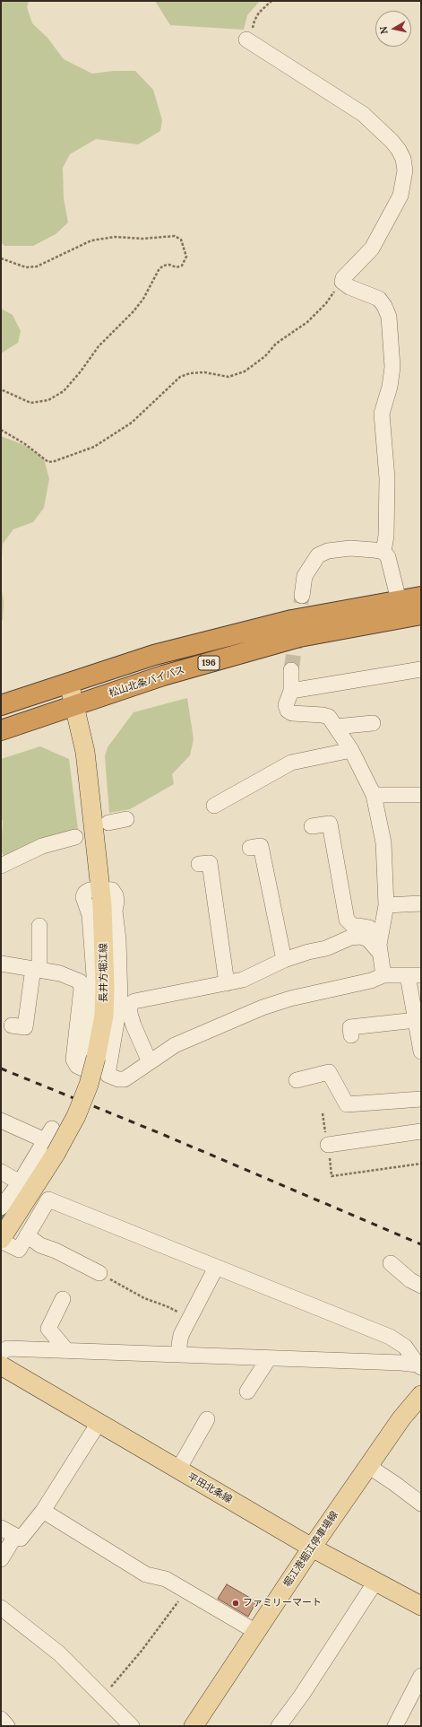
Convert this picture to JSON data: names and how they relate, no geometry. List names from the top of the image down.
{
  "streets": {
    "highway": ["196", "松山北条バイパス"],
    "main road": ["長井方堀江線", "平田北条線", "堀江港堀江停車場線"]
  },
  "crossings": [
    ["196", "長井方堀江線"],
    ["松山北条バイパス", "長井方堀江線"],
    ["平田北条線", "堀江港堀江停車場線"]
  ],
  "places": ["ファミリーマート"],
  "north": "left"
}
